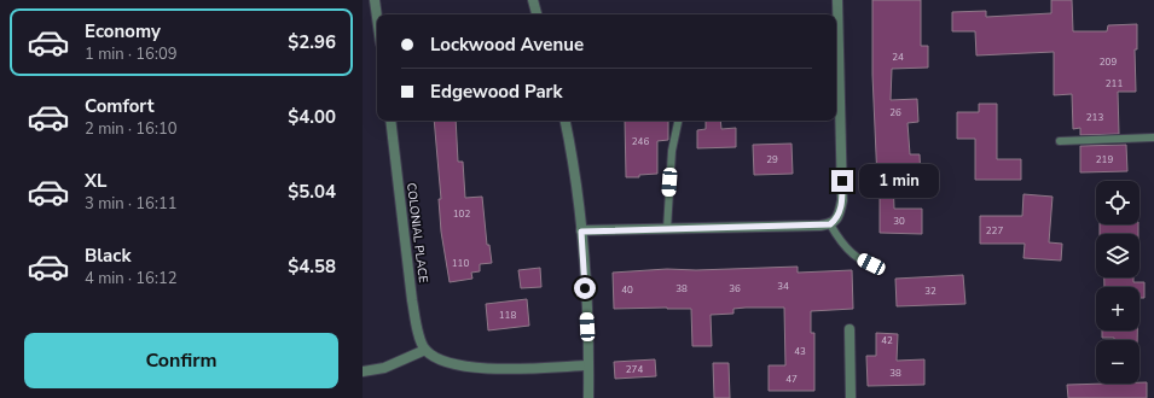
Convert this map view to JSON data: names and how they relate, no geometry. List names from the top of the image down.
{
  "streets": {
    "street": ["COLONIAL PLACE"]
  },
  "house_numbers": [
    "24",
    "209",
    "211",
    "26",
    "213",
    "246",
    "29",
    "219",
    "102",
    "30",
    "227",
    "110",
    "34",
    "38",
    "36",
    "40",
    "32",
    "118",
    "42",
    "43",
    "274",
    "38",
    "47"
  ],
  "page": {
    "list": [
      {
        "name": "Economy",
        "note": "1 min · 16:09",
        "value": "$2.96"
      },
      {
        "name": "Comfort",
        "note": "2 min · 16:10",
        "value": "$4.00"
      },
      {
        "name": "XL",
        "note": "3 min · 16:11",
        "value": "$5.04"
      },
      {
        "name": "Black",
        "note": "4 min · 16:12",
        "value": "$4.58"
      }
    ],
    "banner": ["Lockwood Avenue", "Edgewood Park"],
    "bubble": "1 min",
    "map_buttons": ["+", "−"],
    "buttons": "Confirm"
  }
}
